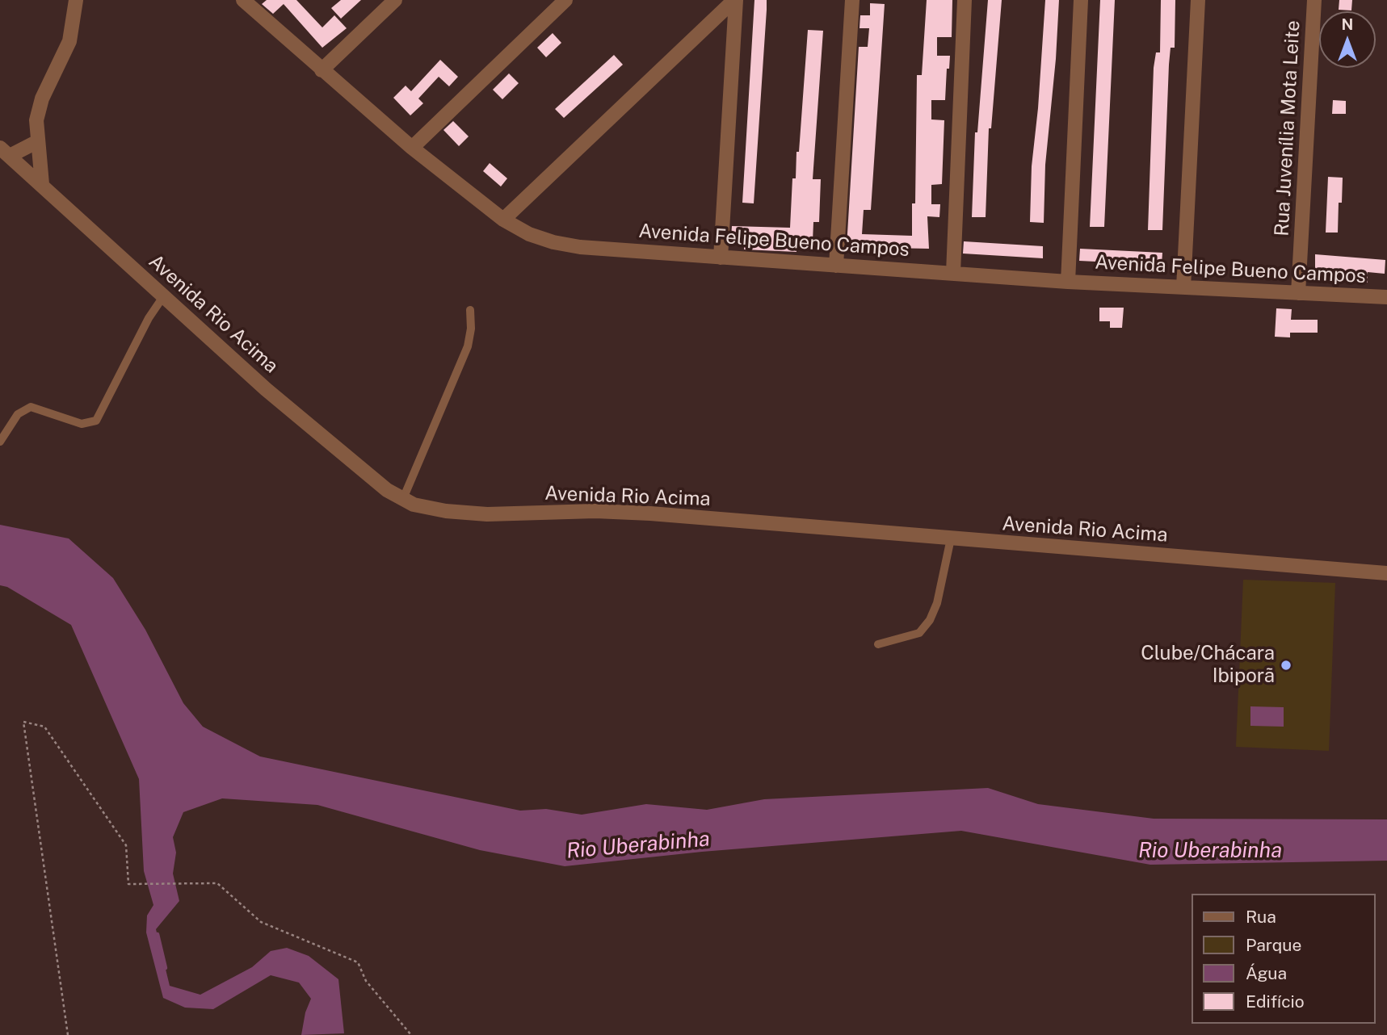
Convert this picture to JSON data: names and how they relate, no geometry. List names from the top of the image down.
{
  "streets": {
    "street": ["Rua Juvenília Mota Leite", "Avenida Felipe Bueno Campos", "Avenida Rio Acima"]
  },
  "crossings": [
    ["Rua Juvenília Mota Leite", "Avenida Felipe Bueno Campos"]
  ],
  "water": ["Rio Uberabinha"],
  "places": ["Clube/Chácara Ibiporã"],
  "legend": [
    "Rua",
    "Parque",
    "Água",
    "Edifício"
  ],
  "north": "top"
}
